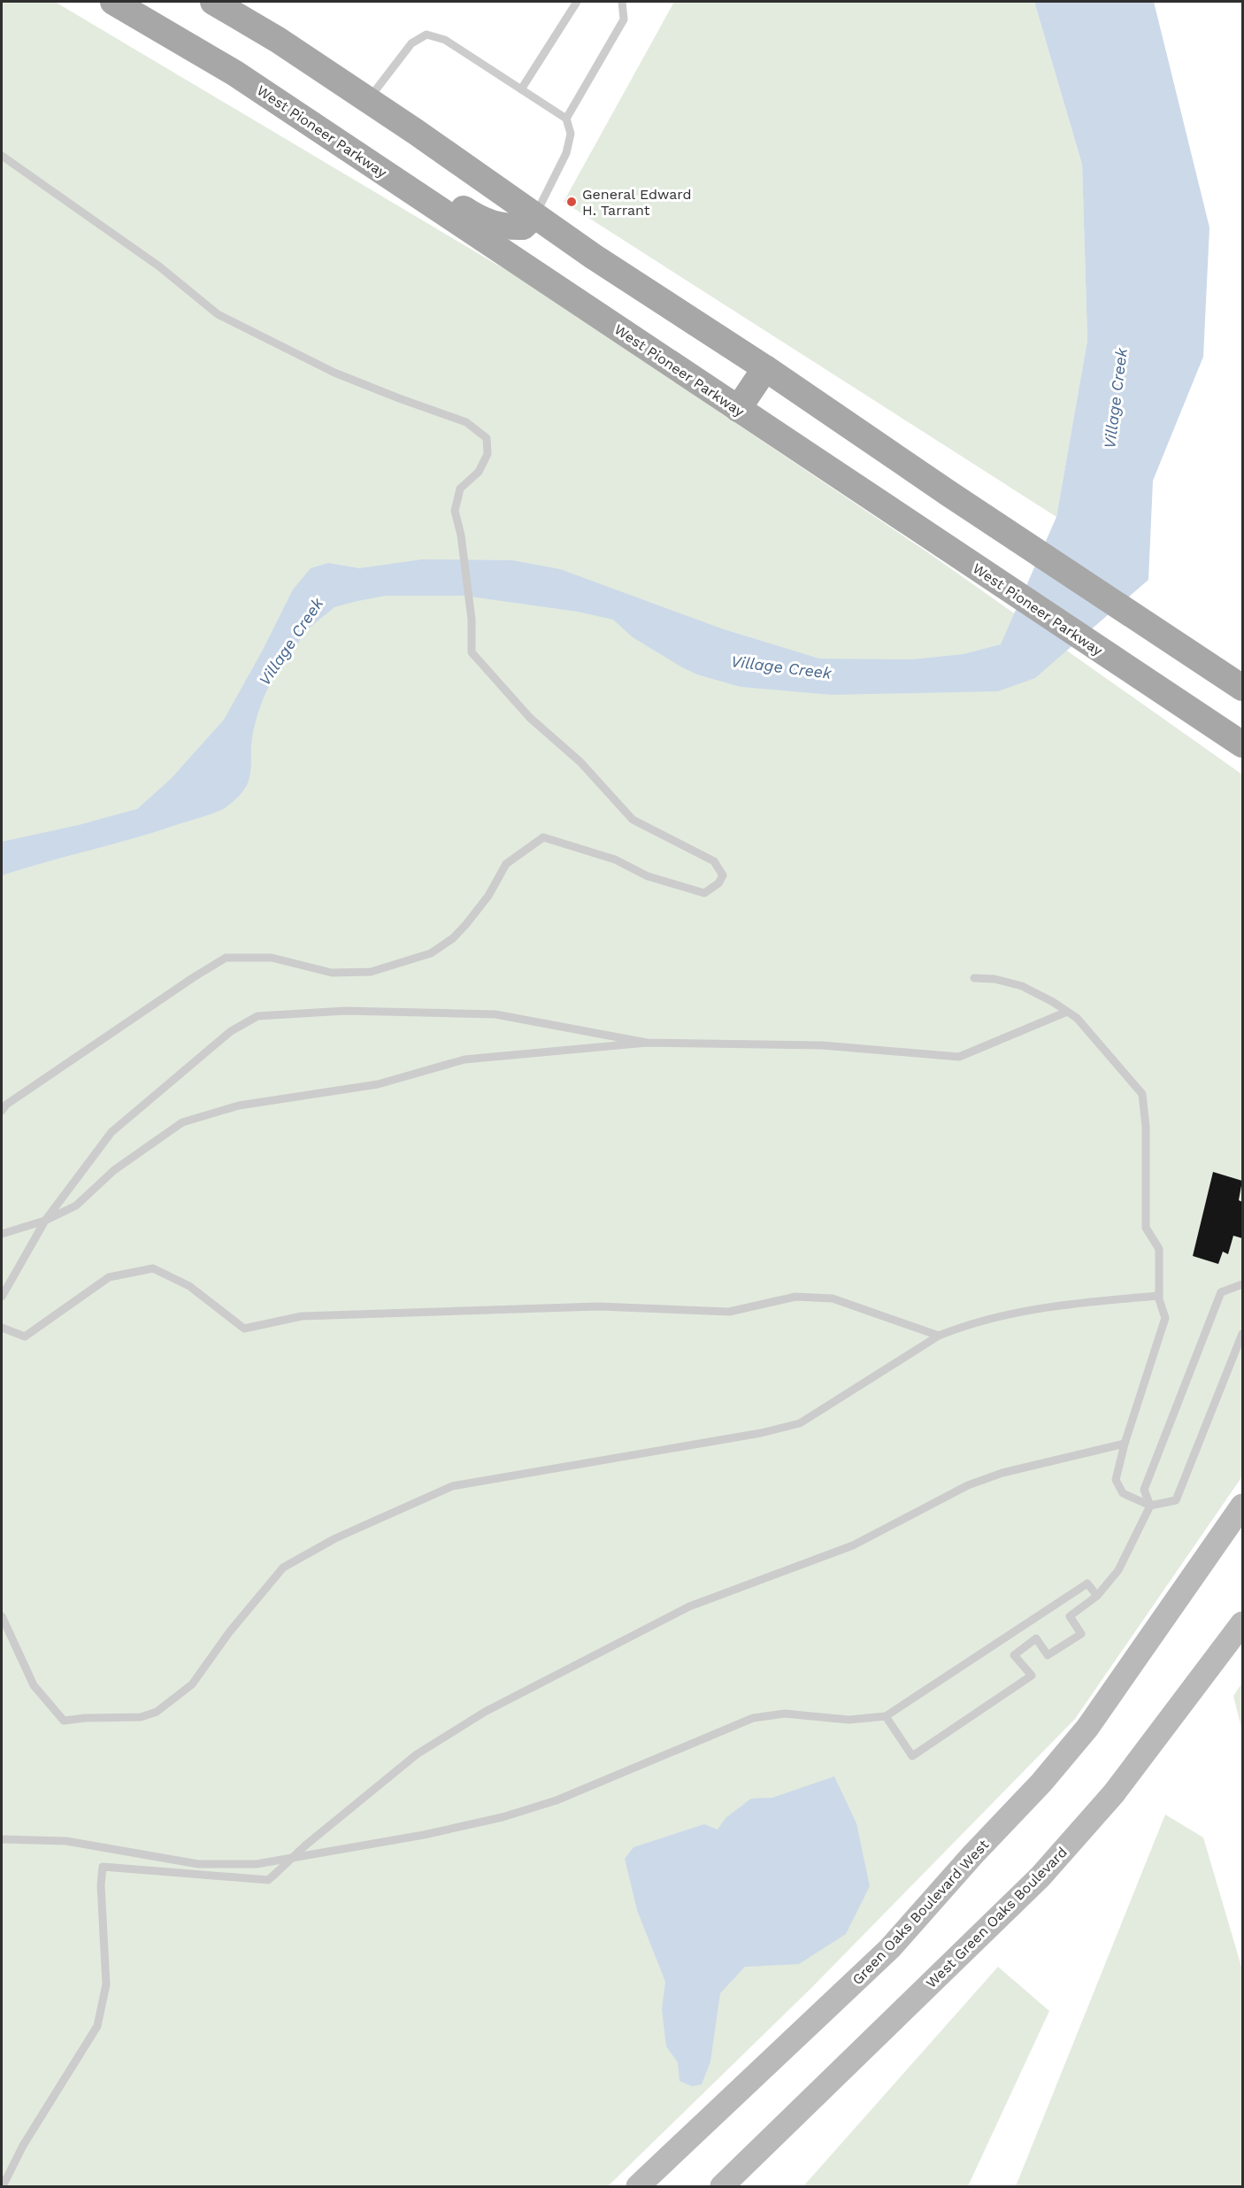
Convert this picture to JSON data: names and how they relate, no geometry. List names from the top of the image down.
{
  "streets": {
    "main road": ["West Pioneer Parkway", "Green Oaks Boulevard West", "West Green Oaks Boulevard"]
  },
  "water": ["Village Creek"],
  "places": ["General Edward H. Tarrant"]
}
